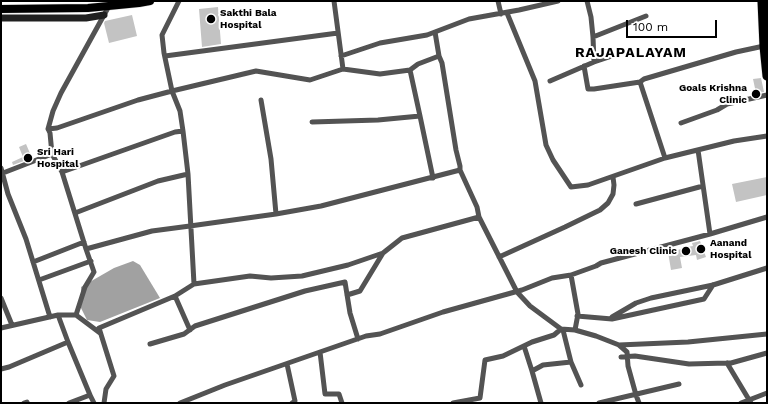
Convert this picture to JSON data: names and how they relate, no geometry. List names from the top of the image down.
{
  "districts": ["RAJAPALAYAM"],
  "places": [
    "Sakthi Bala Hospital",
    "Goals Krishna Clinic",
    "Sri Hari Hospital",
    "Aanand Hospital",
    "Ganesh Clinic"
  ],
  "scale_bar": "100 m"
}
